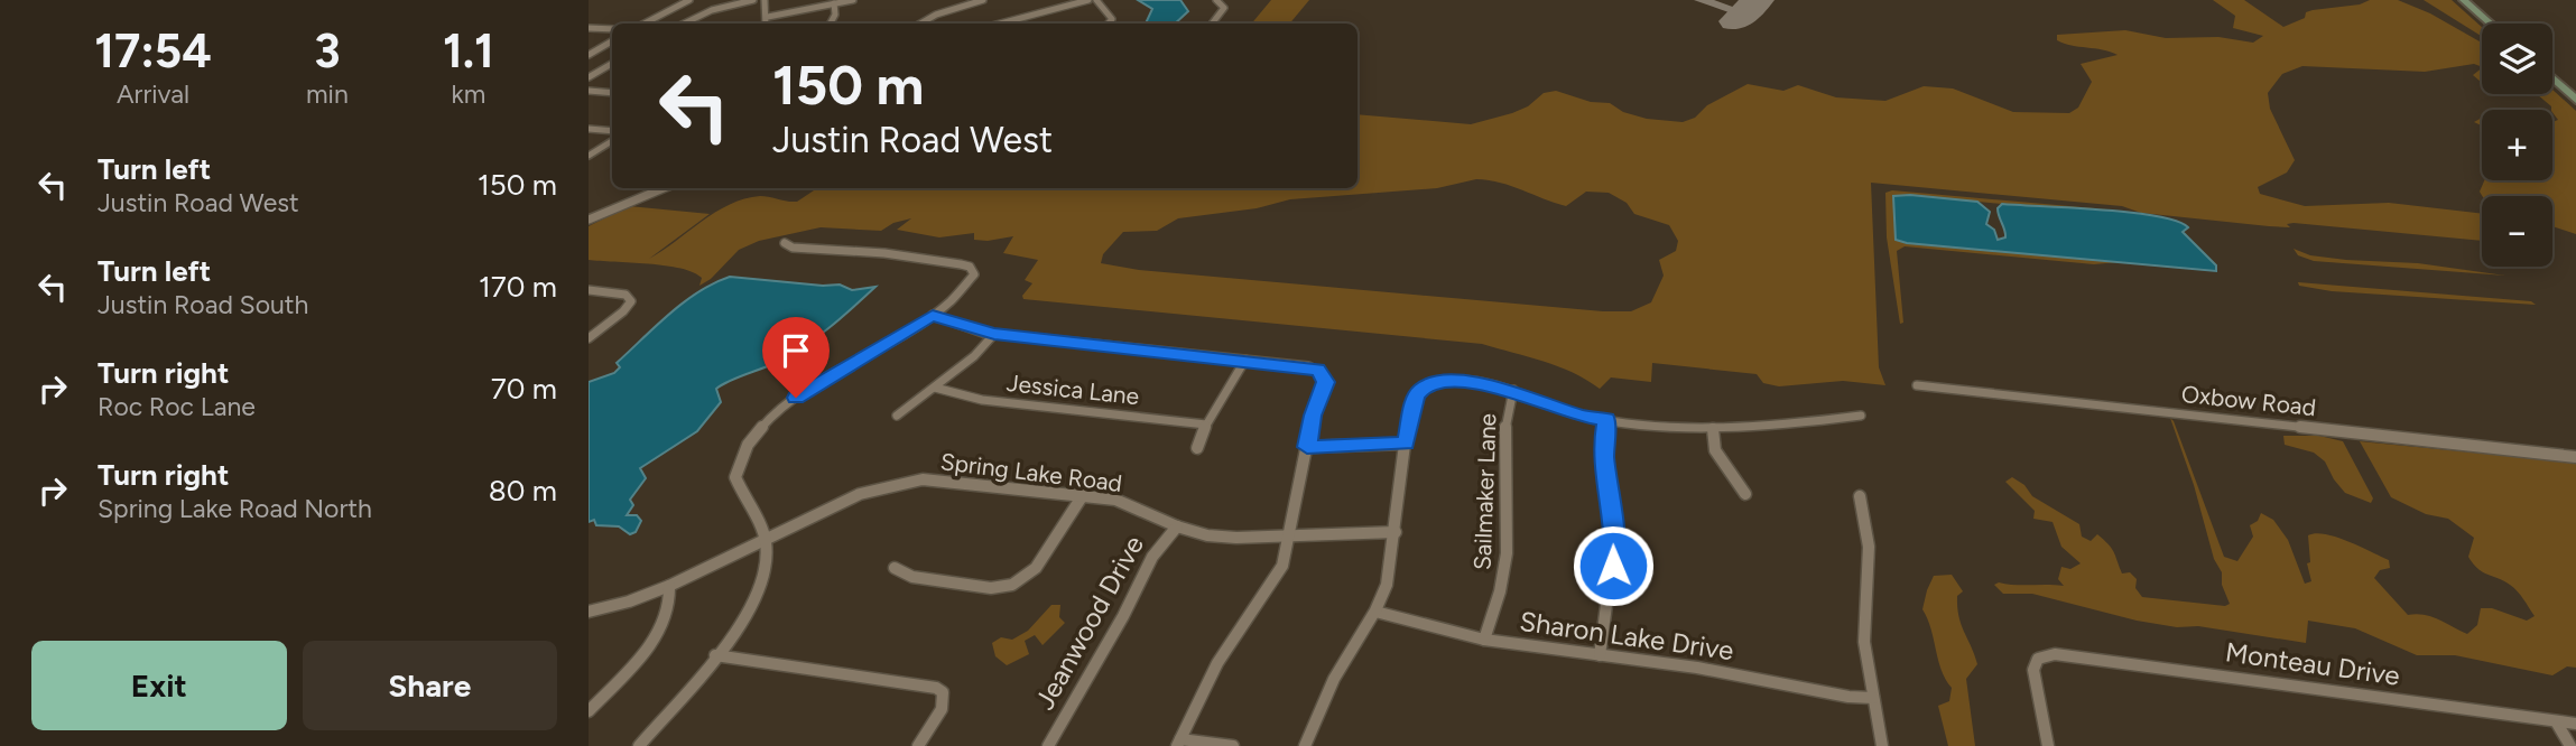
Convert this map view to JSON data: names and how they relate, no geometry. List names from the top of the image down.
{
  "streets": {
    "street": [
      "Jessica Lane",
      "Oxbow Road",
      "Spring Lake Road",
      "Sailmaker Lane",
      "Jeanwood Drive",
      "Sharon Lake Drive",
      "Monteau Drive"
    ]
  },
  "crossings": [
    ["Spring Lake Road", "Jeanwood Drive"],
    ["Sailmaker Lane", "Sharon Lake Drive"]
  ],
  "page": {
    "eta": [
      "17:54",
      "Arrival",
      "3",
      "min",
      "1.1",
      "km"
    ],
    "map_buttons": ["+", "−"],
    "turn": ["150 m", "Justin Road West"],
    "list": [
      {
        "name": "Turn left",
        "note": "Justin Road West",
        "value": "150 m"
      },
      {
        "name": "Turn left",
        "note": "Justin Road South",
        "value": "170 m"
      },
      {
        "name": "Turn right",
        "note": "Roc Roc Lane",
        "value": "70 m"
      },
      {
        "name": "Turn right",
        "note": "Spring Lake Road North",
        "value": "80 m"
      }
    ],
    "buttons": ["Exit", "Share"]
  }
}
